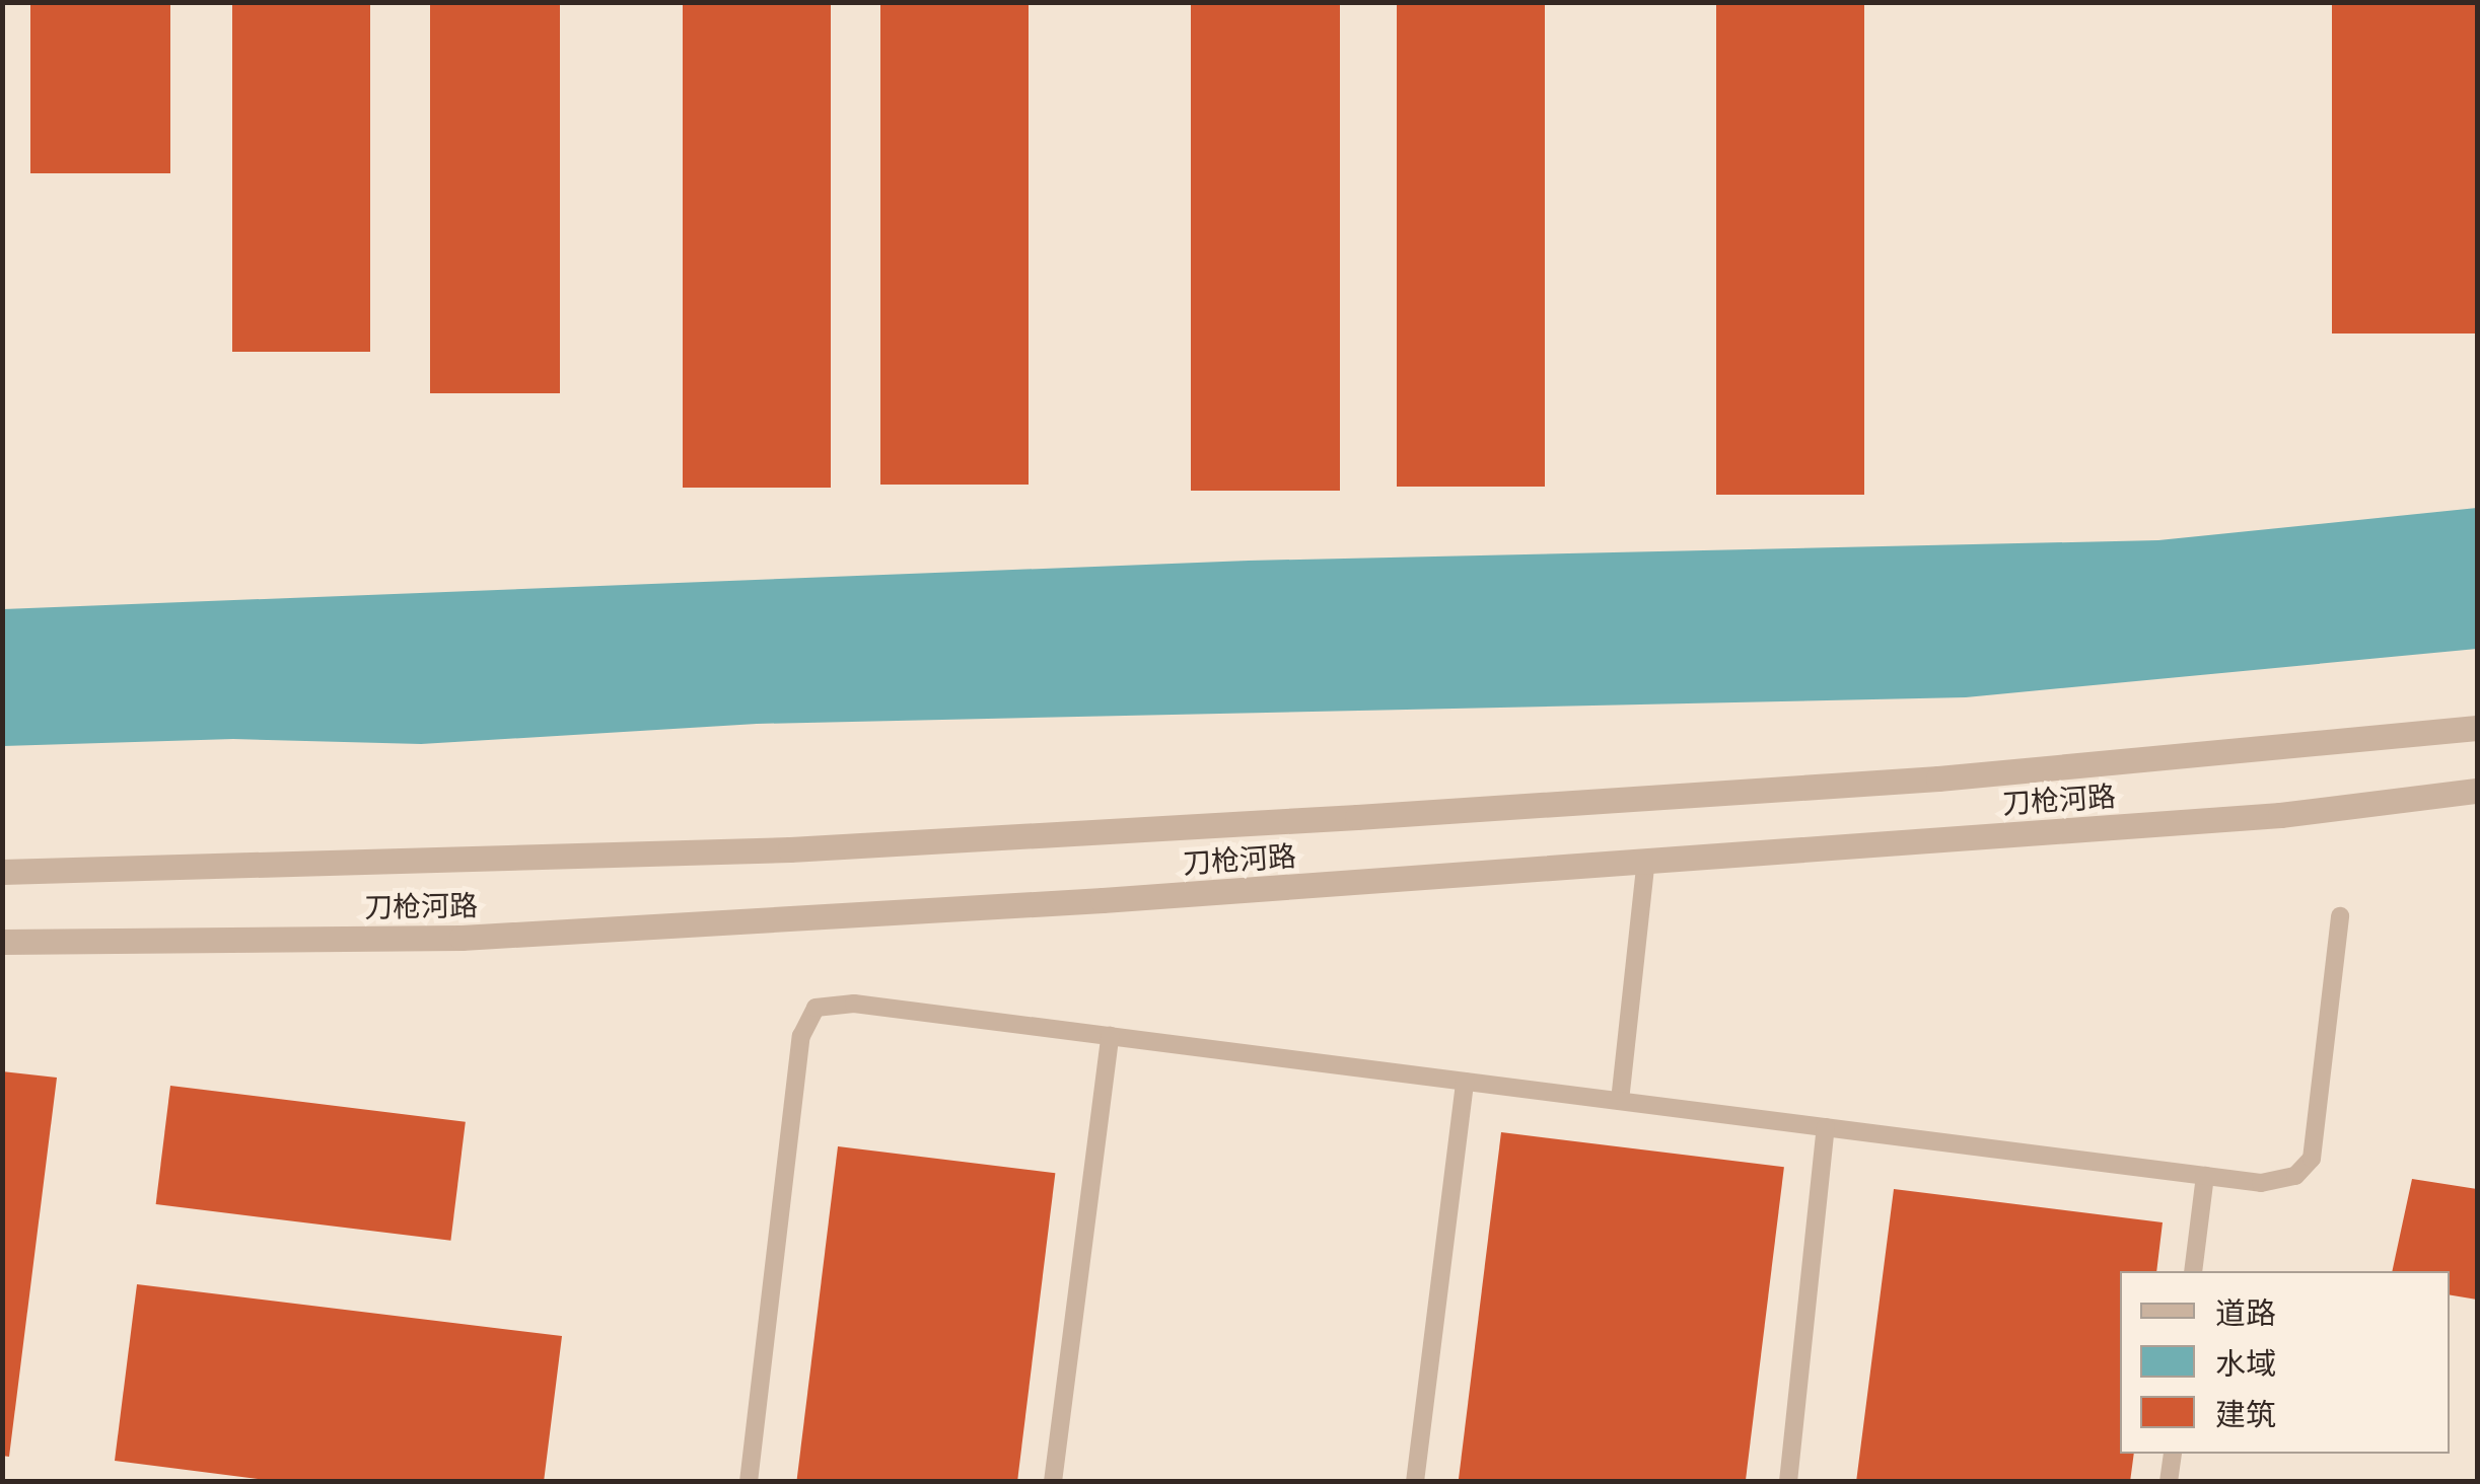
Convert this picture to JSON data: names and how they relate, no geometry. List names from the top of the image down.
{
  "streets": {
    "street": ["刀枪河路"]
  },
  "legend": ["道路", "水域", "建筑"]
}
